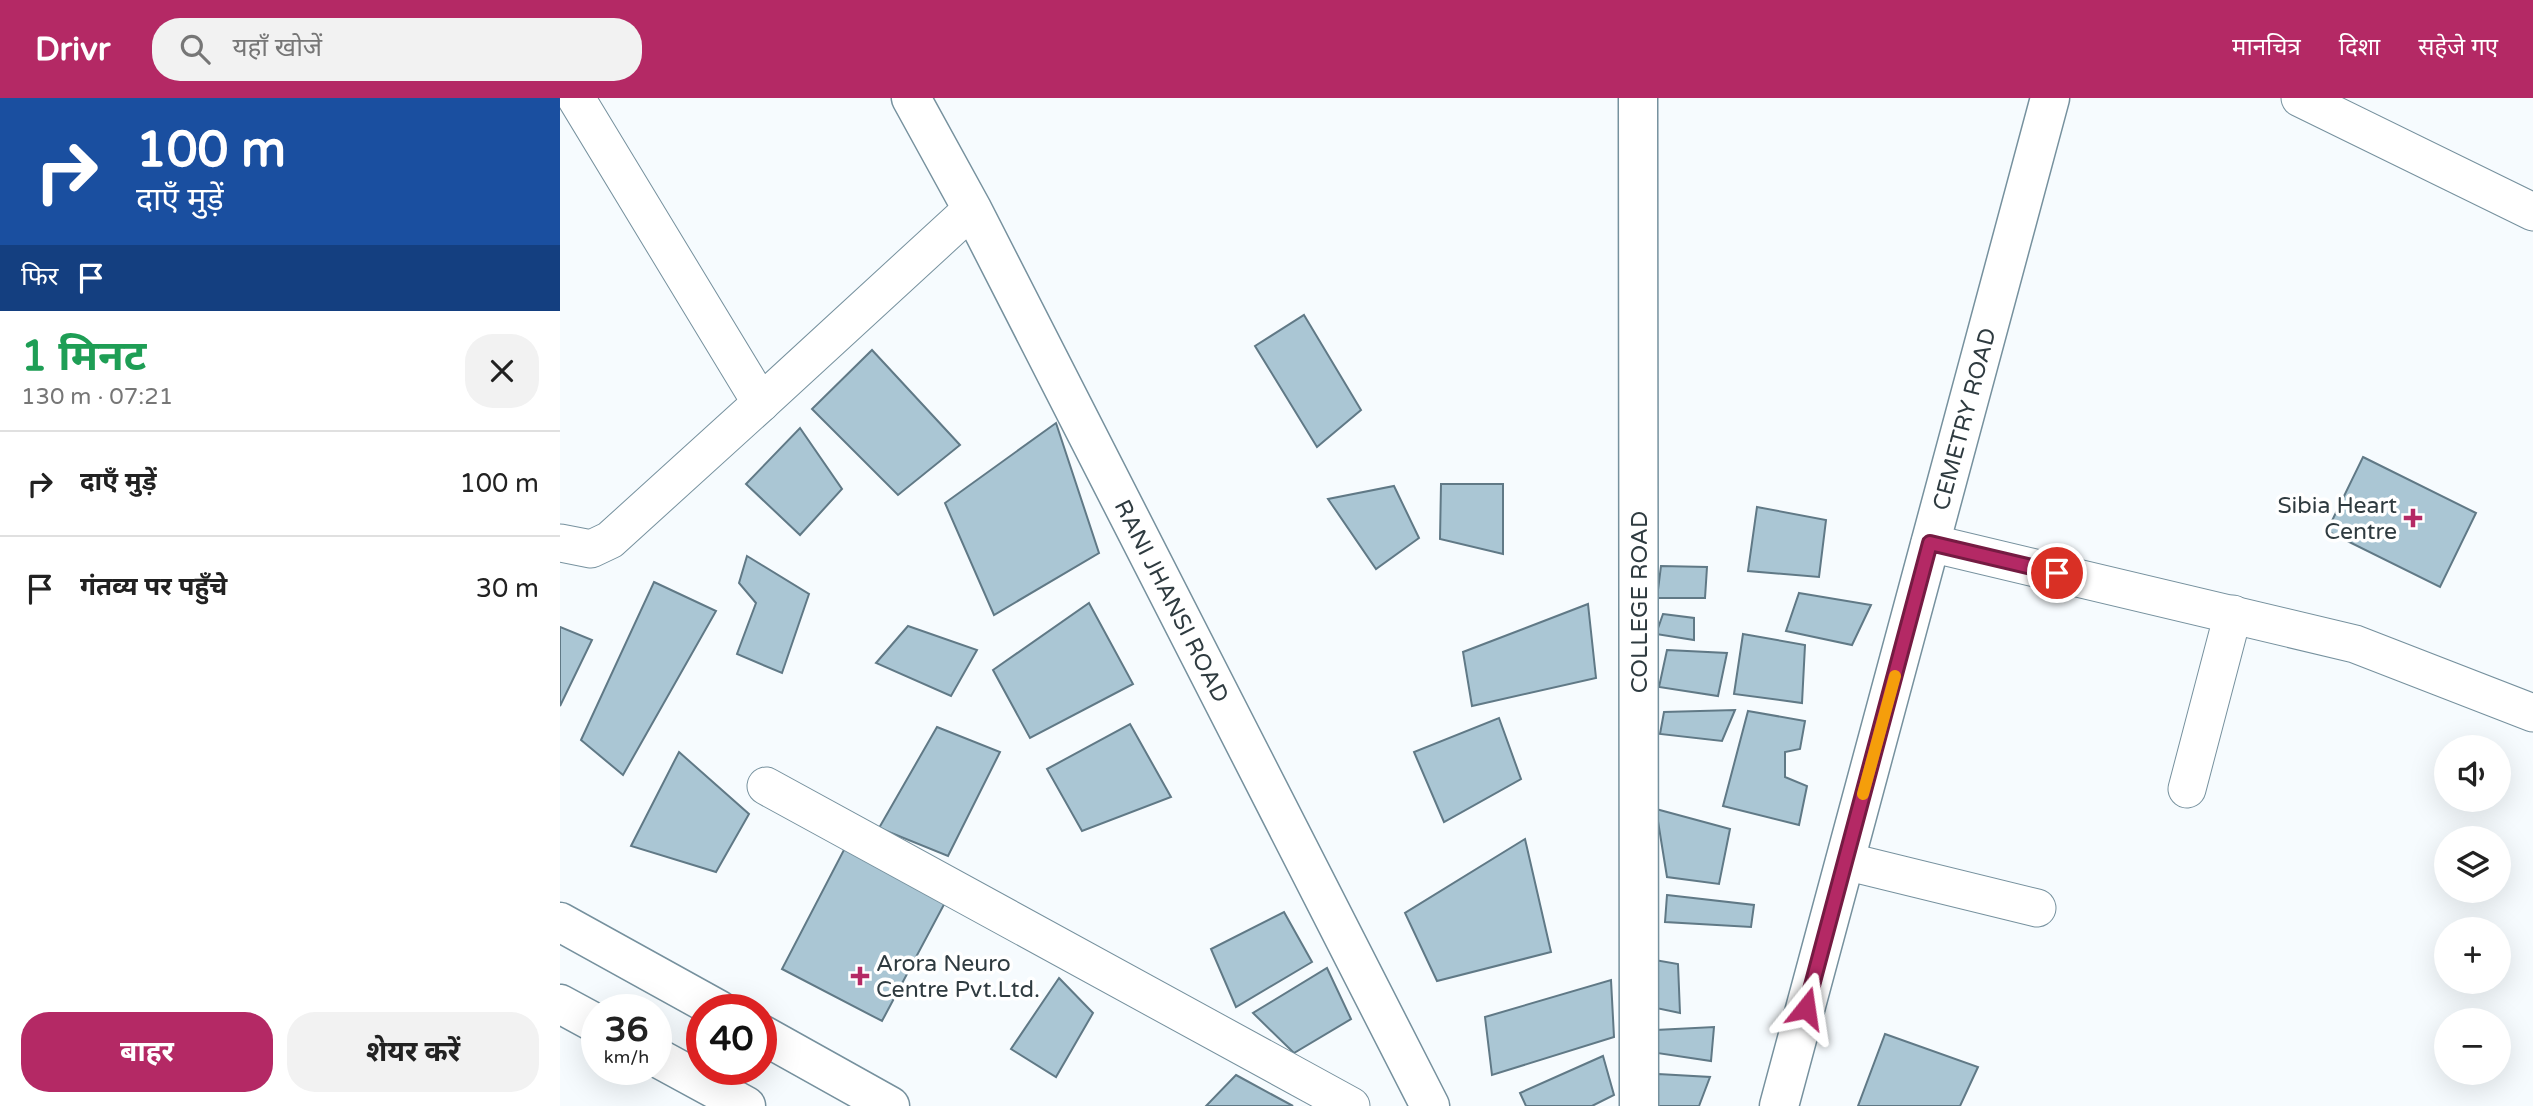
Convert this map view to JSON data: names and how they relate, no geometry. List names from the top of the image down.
{
  "streets": {
    "street": ["CEMETRY ROAD", "RANI JHANSI ROAD", "COLLEGE ROAD"]
  },
  "places": {
    "health": ["Sibia Heart Centre", "Arora Neuro Centre Pvt.Ltd."]
  },
  "page": {
    "header": "Drivr",
    "search": "यहाँ खोजें",
    "nav": ["मानचित्र", "दिशा", "सहेजे गए"],
    "turn": ["100 m", "दाएँ मुड़ें"],
    "then": "फिर",
    "heading": ["1 मिनट", "130 m · 07:21"],
    "list": [
      {
        "name": "दाएँ मुड़ें",
        "value": "100 m"
      },
      {
        "name": "गंतव्य पर पहुँचे",
        "value": "30 m"
      }
    ],
    "map_buttons": ["+", "−"],
    "speed": "36 km/h",
    "limit": "40",
    "buttons": ["बाहर", "शेयर करें"]
  }
}
